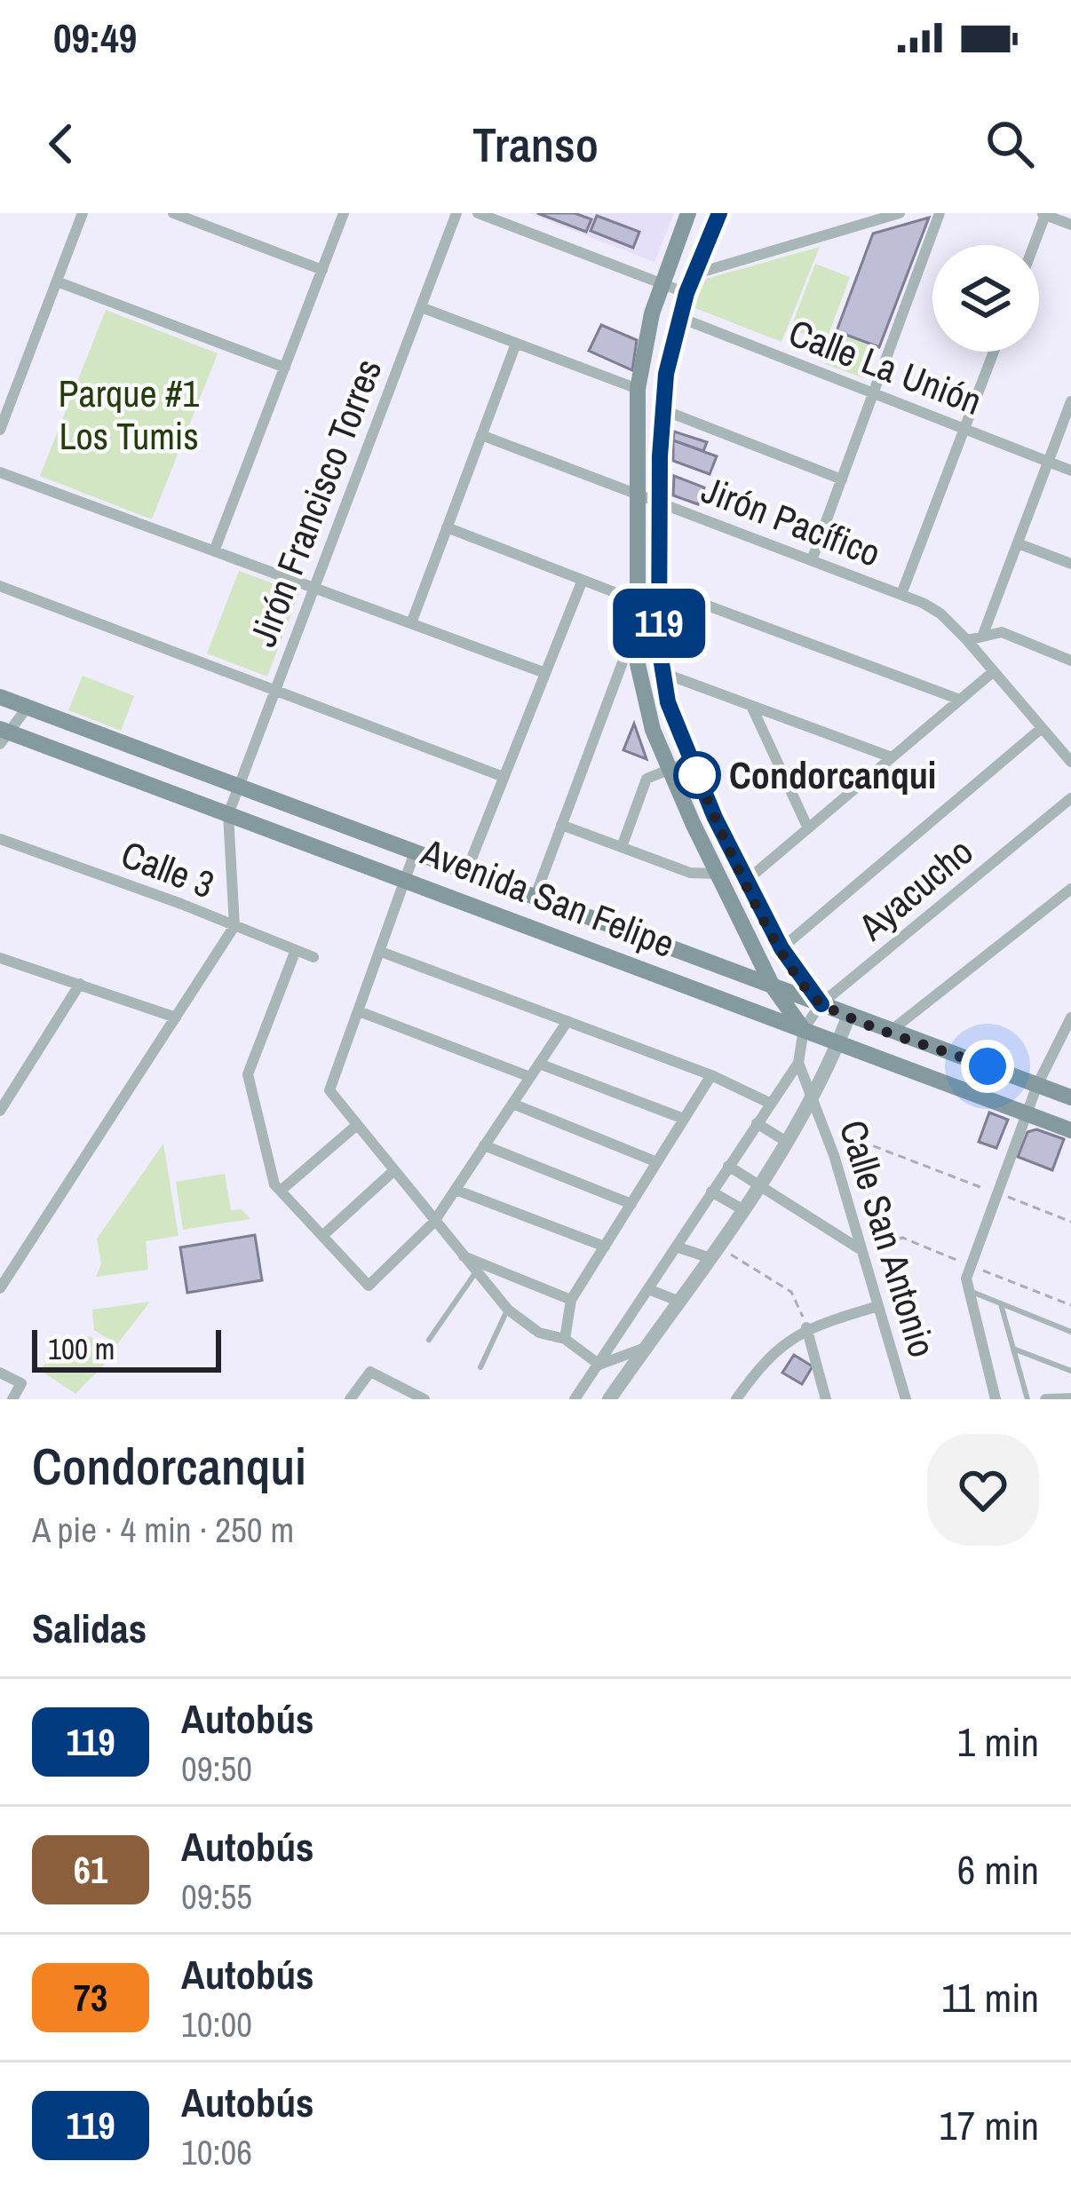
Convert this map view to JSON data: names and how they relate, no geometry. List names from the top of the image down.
{
  "streets": {
    "main road": ["Avenida San Felipe"],
    "street": [
      "Calle La Unión",
      "Jirón Francisco Torres",
      "Jirón Pacífico",
      "Calle 3",
      "Ayacucho",
      "Calle San Antonio"
    ]
  },
  "crossings": [
    ["Jirón Francisco Torres", "Avenida San Felipe"],
    ["Ayacucho", "Avenida San Felipe"]
  ],
  "parks": ["Parque #1 Los Tumis"],
  "places": ["Condorcanqui"],
  "lines": ["bus line 119"],
  "scale_bar": "100 m",
  "page": {
    "status": "09:49",
    "header": "Transo",
    "on_map": "119",
    "scale": "100 m",
    "heading": [
      ["Condorcanqui", "A pie · 4 min · 250 m"],
      "Salidas"
    ],
    "list": [
      {
        "mark": "119",
        "name": "Autobús",
        "note": "09:50",
        "value": "1 min"
      },
      {
        "mark": "61",
        "name": "Autobús",
        "note": "09:55",
        "value": "6 min"
      },
      {
        "mark": "73",
        "name": "Autobús",
        "note": "10:00",
        "value": "11 min"
      },
      {
        "mark": "119",
        "name": "Autobús",
        "note": "10:06",
        "value": "17 min"
      }
    ]
  }
}
